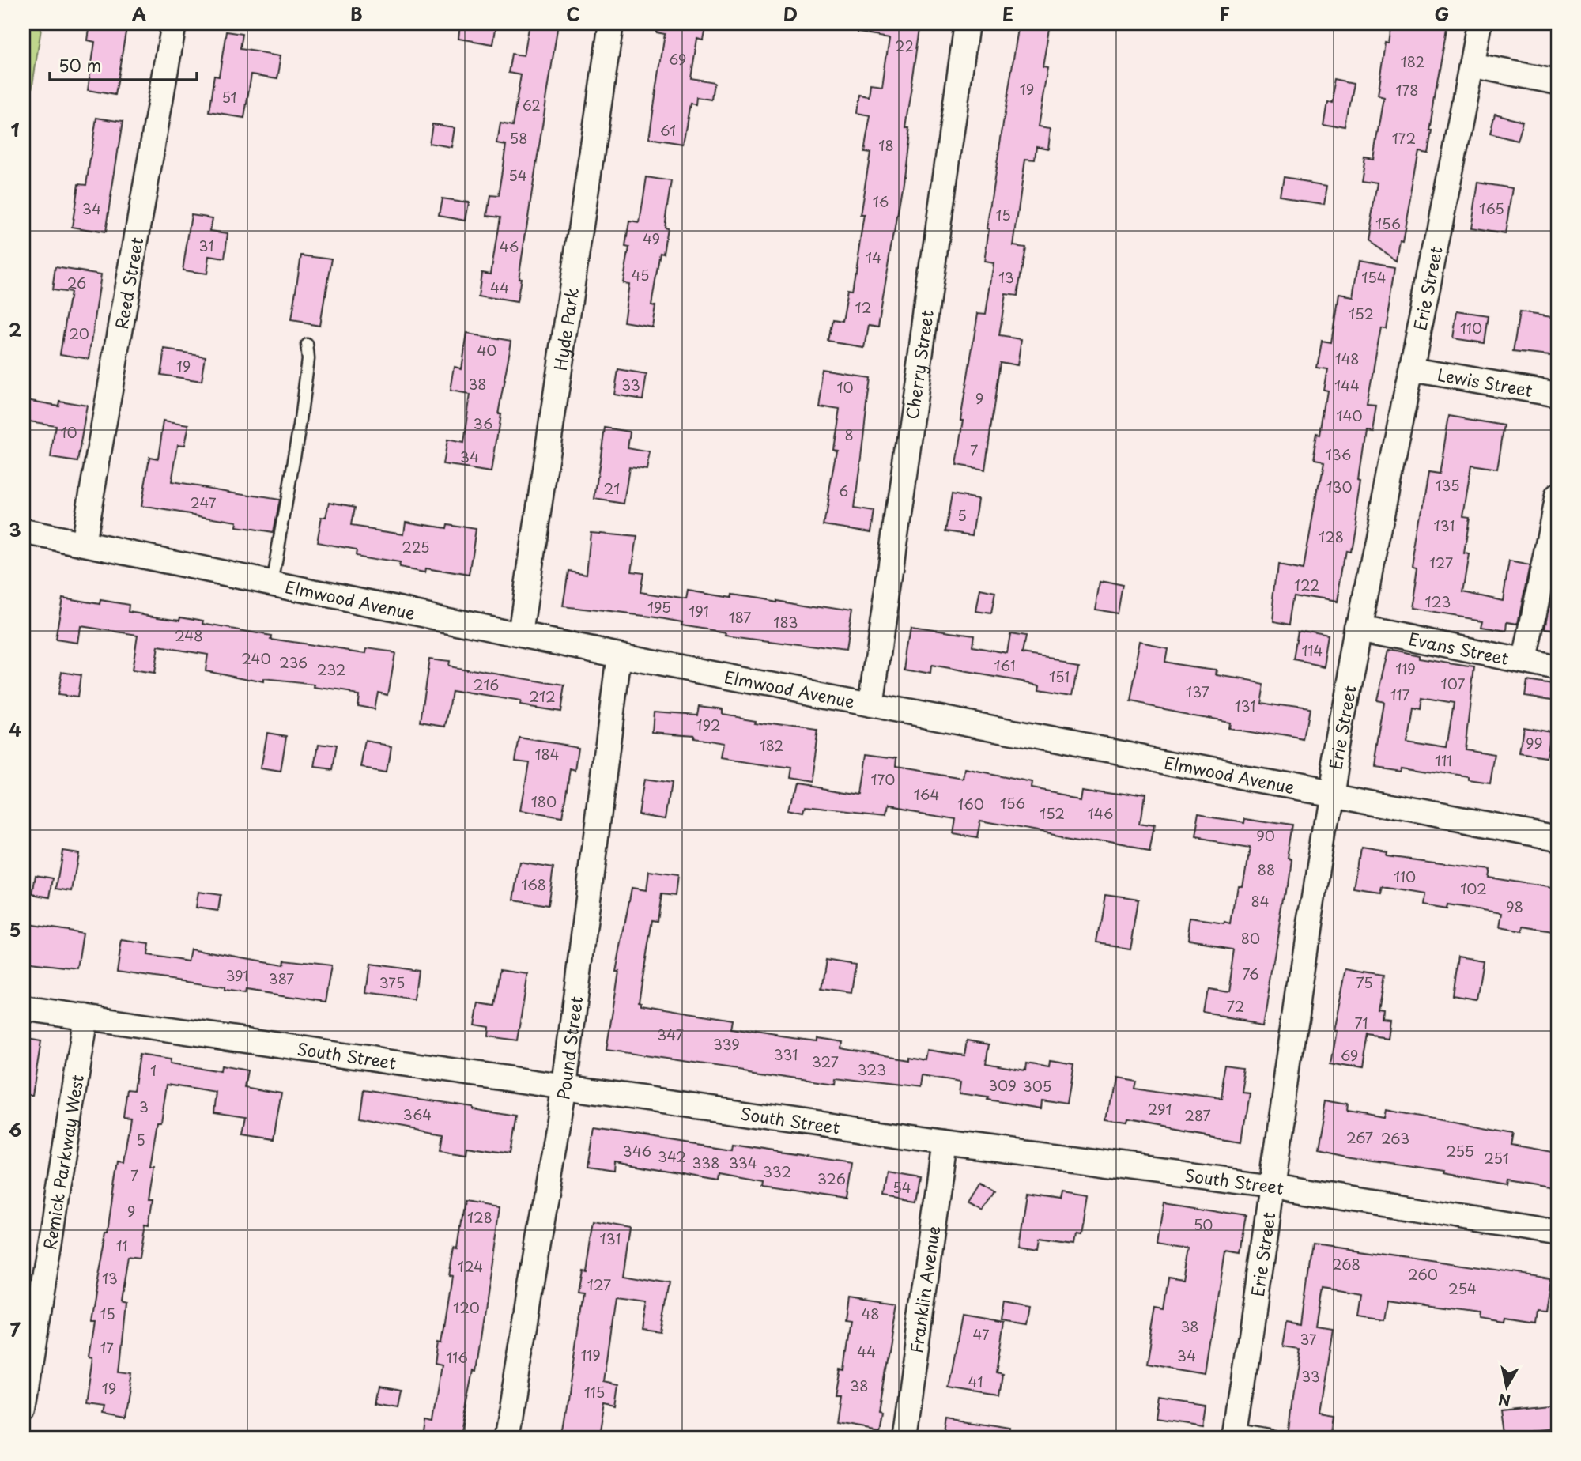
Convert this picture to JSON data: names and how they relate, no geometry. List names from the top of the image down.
{
  "streets": {
    "street": [
      "Reed Street",
      "Erie Street",
      "Hyde Park",
      "Cherry Street",
      "Lewis Street",
      "Elmwood Avenue",
      "Evans Street",
      "Pound Street",
      "South Street",
      "Remick Parkway West",
      "Franklin Avenue"
    ]
  },
  "crossings": [
    ["Reed Street", "Elmwood Avenue"],
    ["Erie Street", "Lewis Street"],
    ["Erie Street", "Elmwood Avenue"],
    ["Erie Street", "Evans Street"],
    ["Erie Street", "South Street"],
    ["Hyde Park", "Elmwood Avenue"],
    ["Cherry Street", "Elmwood Avenue"],
    ["Elmwood Avenue", "Pound Street"],
    ["Pound Street", "South Street"],
    ["South Street", "Remick Parkway West"],
    ["South Street", "Franklin Avenue"]
  ],
  "house_numbers": [
    "22",
    "69",
    "182",
    "19",
    "178",
    "51",
    "62",
    "61",
    "58",
    "172",
    "18",
    "54",
    "16",
    "34",
    "165",
    "15",
    "156",
    "49",
    "31",
    "46",
    "14",
    "45",
    "13",
    "154",
    "26",
    "44",
    "12",
    "152",
    "110",
    "20",
    "40",
    "148",
    "19",
    "38",
    "33",
    "144",
    "10",
    "9",
    "140",
    "36",
    "10",
    "8",
    "7",
    "136",
    "34",
    "135",
    "130",
    "21",
    "6",
    "247",
    "5",
    "131",
    "128",
    "225",
    "127",
    "122",
    "123",
    "195",
    "191",
    "187",
    "183",
    "248",
    "114",
    "240",
    "236",
    "161",
    "119",
    "232",
    "151",
    "107",
    "216",
    "137",
    "117",
    "212",
    "131",
    "192",
    "99",
    "182",
    "184",
    "111",
    "170",
    "164",
    "180",
    "156",
    "160",
    "152",
    "146",
    "90",
    "88",
    "110",
    "168",
    "102",
    "84",
    "98",
    "80",
    "76",
    "391",
    "387",
    "375",
    "75",
    "72",
    "71",
    "347",
    "339",
    "331",
    "69",
    "327",
    "323",
    "1",
    "309",
    "305",
    "3",
    "291",
    "364",
    "287",
    "267",
    "263",
    "5",
    "346",
    "255",
    "342",
    "251",
    "338",
    "334",
    "332",
    "7",
    "326",
    "54",
    "9",
    "128",
    "50",
    "131",
    "11",
    "268",
    "124",
    "260",
    "13",
    "127",
    "254",
    "120",
    "15",
    "48",
    "38",
    "47",
    "37",
    "17",
    "44",
    "119",
    "34",
    "116",
    "33",
    "41",
    "38",
    "19",
    "115"
  ],
  "scale_bar": "50 m",
  "north": "bottom",
  "grid": {
    "columns": [
      "A",
      "B",
      "C",
      "D",
      "E",
      "F",
      "G"
    ],
    "rows": [
      "1",
      "2",
      "3",
      "4",
      "5",
      "6",
      "7"
    ]
  }
}
